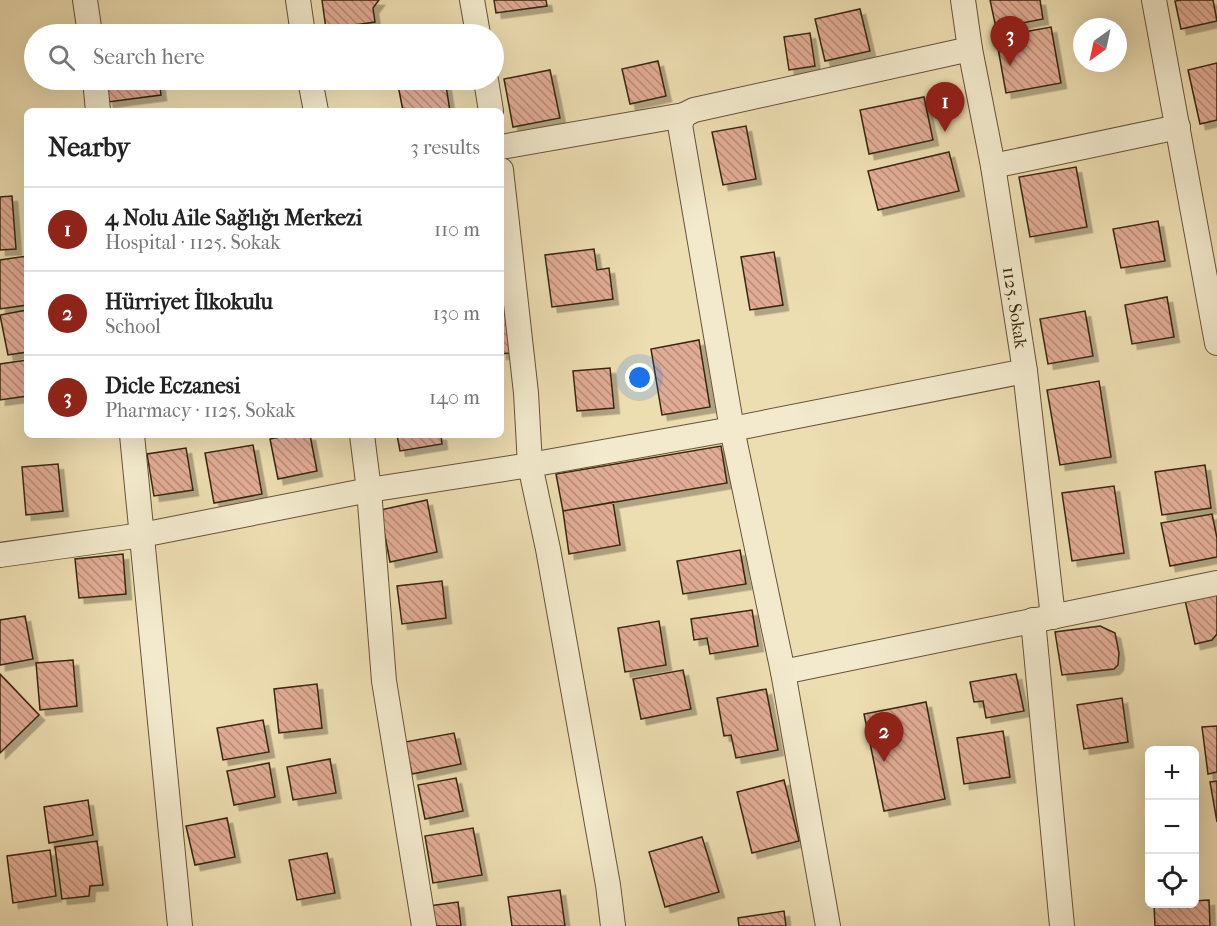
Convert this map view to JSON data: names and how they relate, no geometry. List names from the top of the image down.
{
  "streets": {
    "street": ["1125. Sokak"]
  },
  "north": "bottom left",
  "page": {
    "pins": ["3", "1", "2"],
    "search": "Search here",
    "heading": ["Nearby", "3 results"],
    "list": [
      {
        "mark": "1",
        "name": "4 Nolu Aile Sağlığı Merkezi",
        "note": "Hospital · 1125. Sokak",
        "value": "110 m"
      },
      {
        "mark": "2",
        "name": "Hürriyet İlkokulu",
        "note": "School",
        "value": "130 m"
      },
      {
        "mark": "3",
        "name": "Dicle Eczanesi",
        "note": "Pharmacy · 1125. Sokak",
        "value": "140 m"
      }
    ],
    "map_buttons": ["+", "−"]
  }
}
